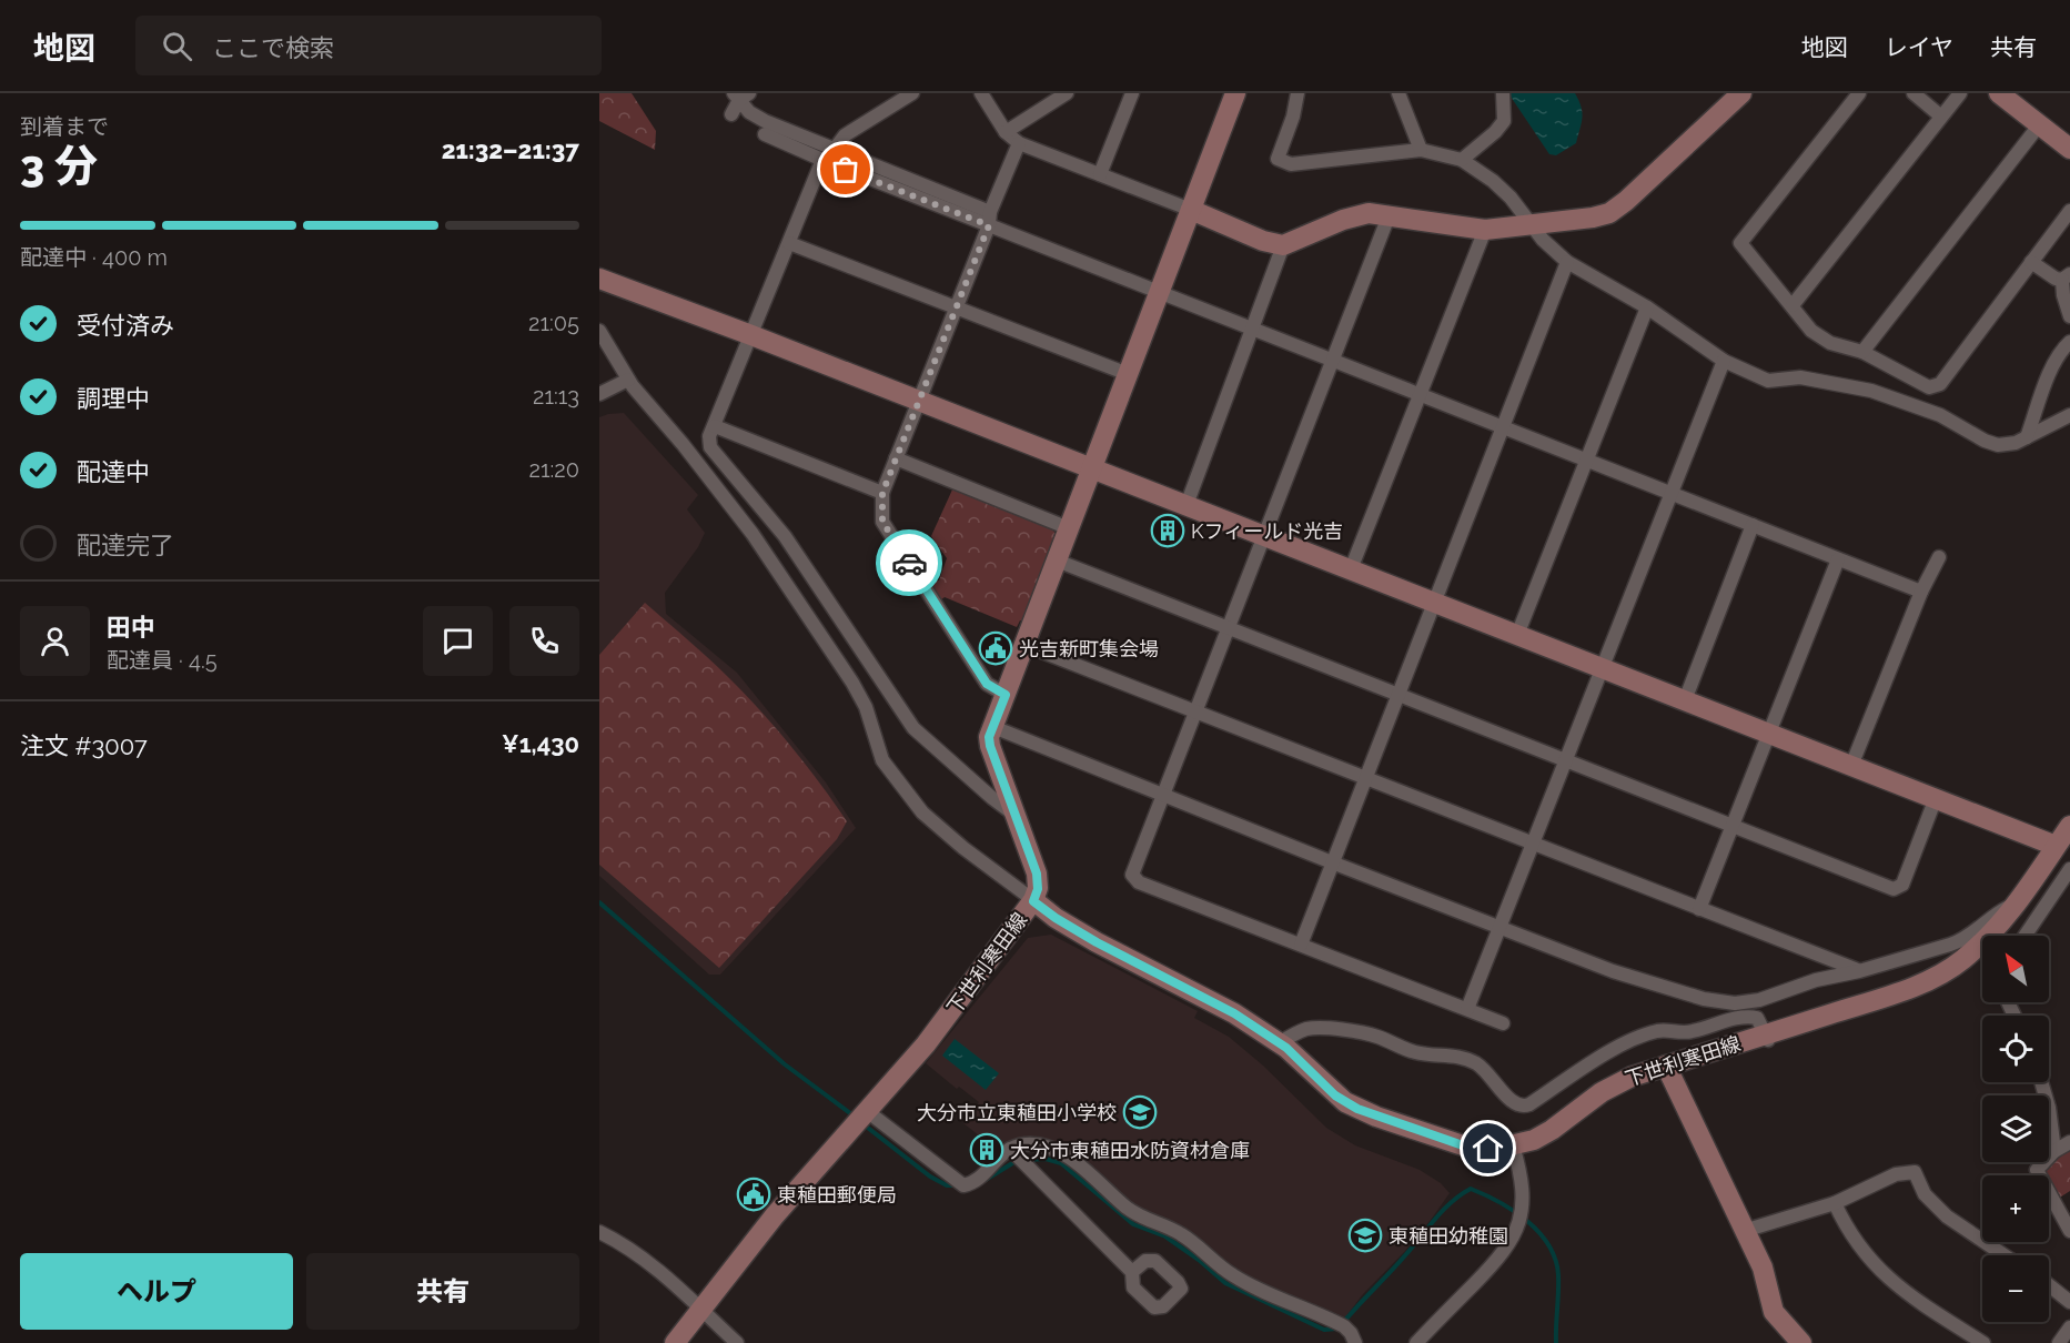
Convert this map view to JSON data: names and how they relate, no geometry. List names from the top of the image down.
{
  "streets": {
    "street": ["下世利寒田線"]
  },
  "places": {
    "building": ["Kフィールド光吉", "大分市東稙田水防資材倉庫"],
    "public building": ["光吉新町集会場", "東稙田郵便局"],
    "school or university": ["大分市立東稙田小学校", "東稙田幼稚園"]
  },
  "north": "top left",
  "page": {
    "header": "地図",
    "search": "ここで検索",
    "nav": ["地図", "レイヤ", "共有"],
    "heading": ["3 分", "到着まで", "21:32–21:37"],
    "panel": [
      "田中",
      "配達員 · 4.5",
      "注文 #3007",
      "¥1,430"
    ],
    "bar": "配達中 · 400 m",
    "list": [
      ["受付済み", "21:05"],
      ["調理中", "21:13"],
      ["配達中", "21:20"],
      "配達完了"
    ],
    "map_buttons": ["+", "−"],
    "buttons": ["ヘルプ", "共有"]
  }
}
